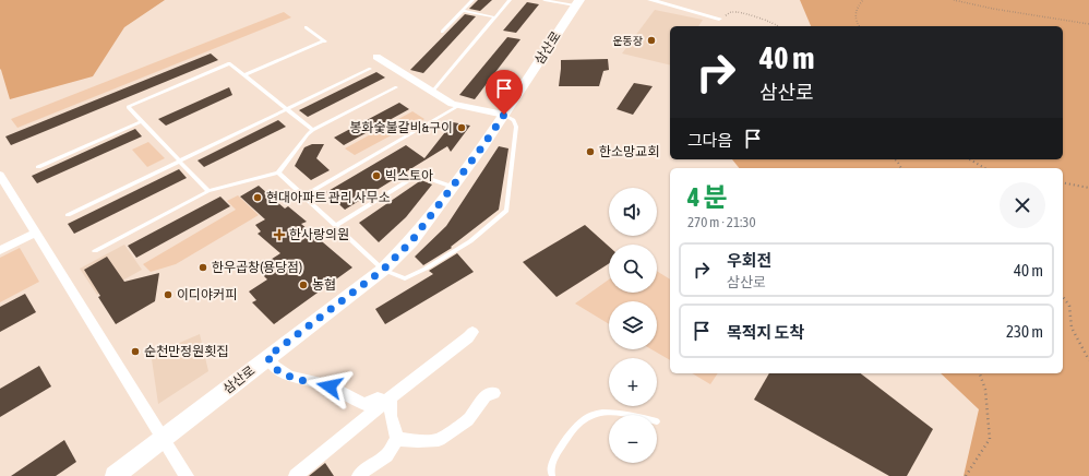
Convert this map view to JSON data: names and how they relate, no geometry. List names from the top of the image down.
{
  "streets": {
    "main road": ["삼산로"]
  },
  "places": {
    "other": [
      "운동장",
      "봉화숯불갈비&구이",
      "한소망교회",
      "빅스토아",
      "현대아파트 관리 사무소",
      "한우곱창(용당점)",
      "농협",
      "이디야커피",
      "순천만정원횟집"
    ],
    "health": ["한사랑의원"]
  },
  "page": {
    "turn": ["40 m", "삼산로"],
    "then": "그다음",
    "heading": ["4 분", "270 m · 21:30"],
    "map_buttons": ["+", "−"],
    "list": [
      {
        "name": "우회전",
        "note": "삼산로",
        "value": "40 m"
      },
      {
        "name": "목적지 도착",
        "value": "230 m"
      }
    ]
  }
}
